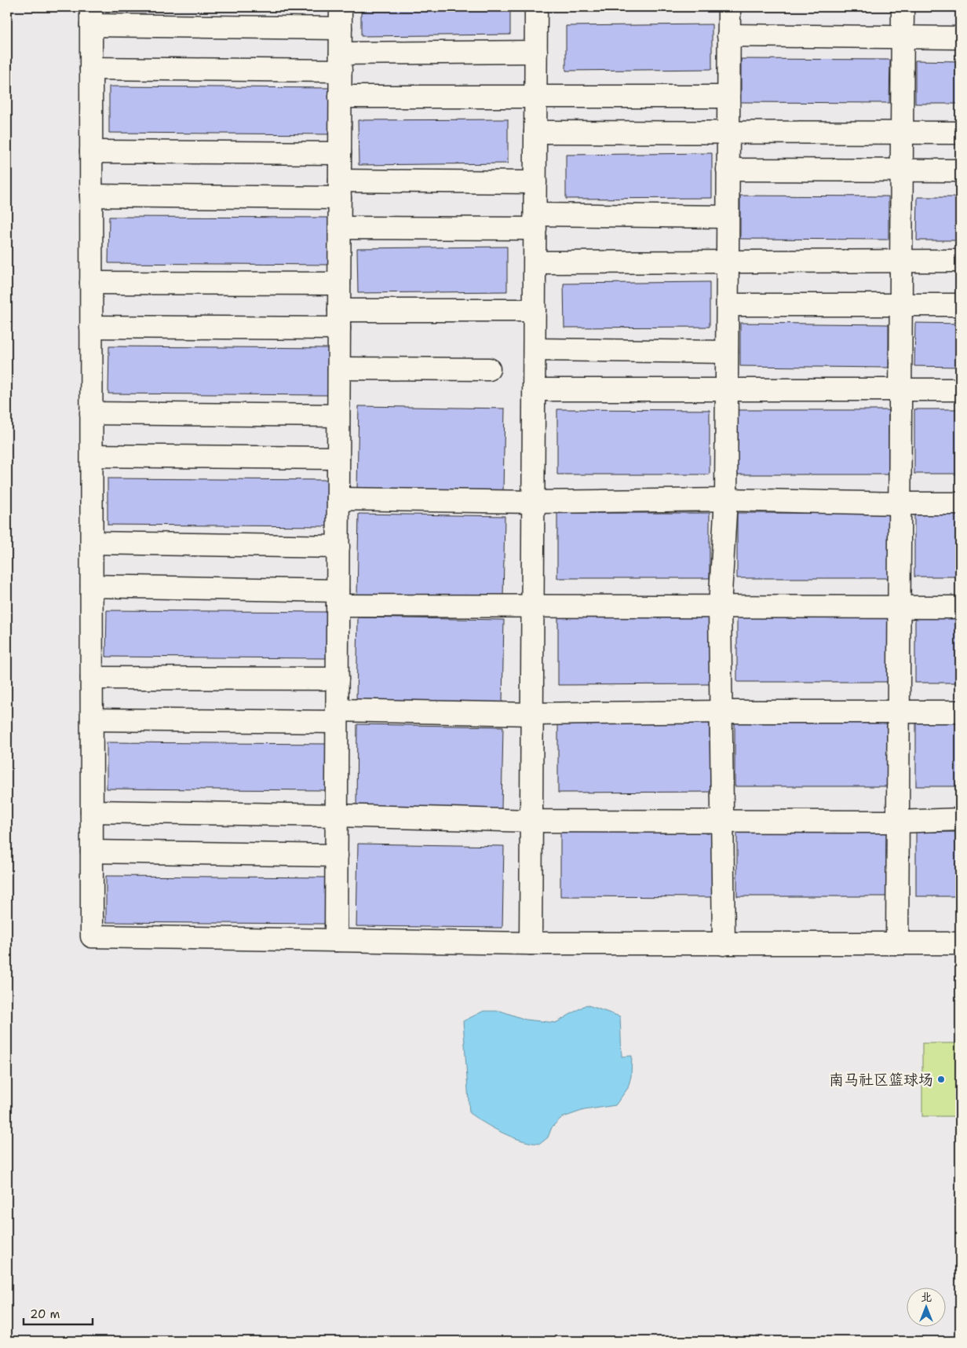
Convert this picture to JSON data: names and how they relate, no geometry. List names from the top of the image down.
{
  "places": ["南马社区篮球场"],
  "scale_bar": "20 m",
  "north": "top"
}
